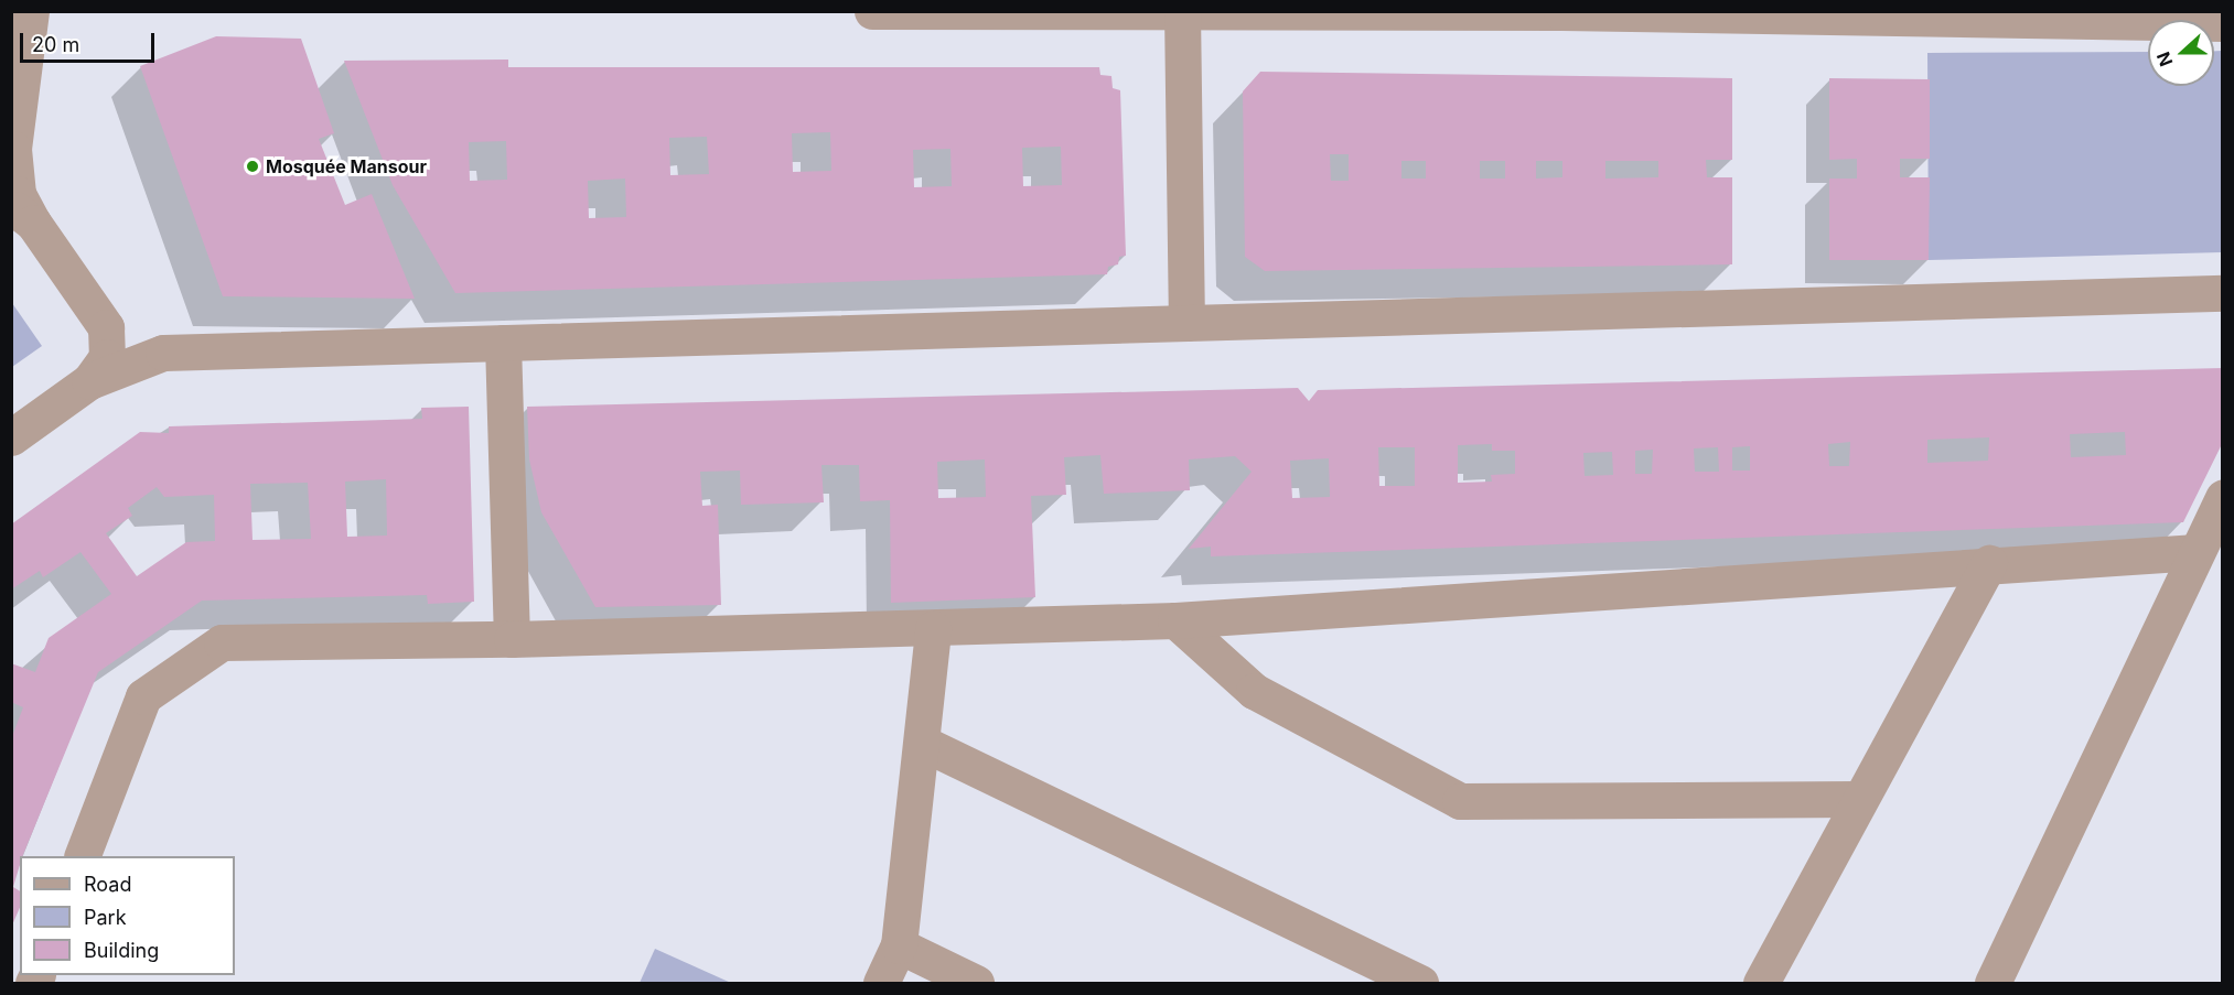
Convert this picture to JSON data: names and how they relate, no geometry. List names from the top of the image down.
{
  "places": ["Mosquée Mansour"],
  "legend": ["Road", "Park", "Building"],
  "scale_bar": "20 m",
  "north": "left"
}
